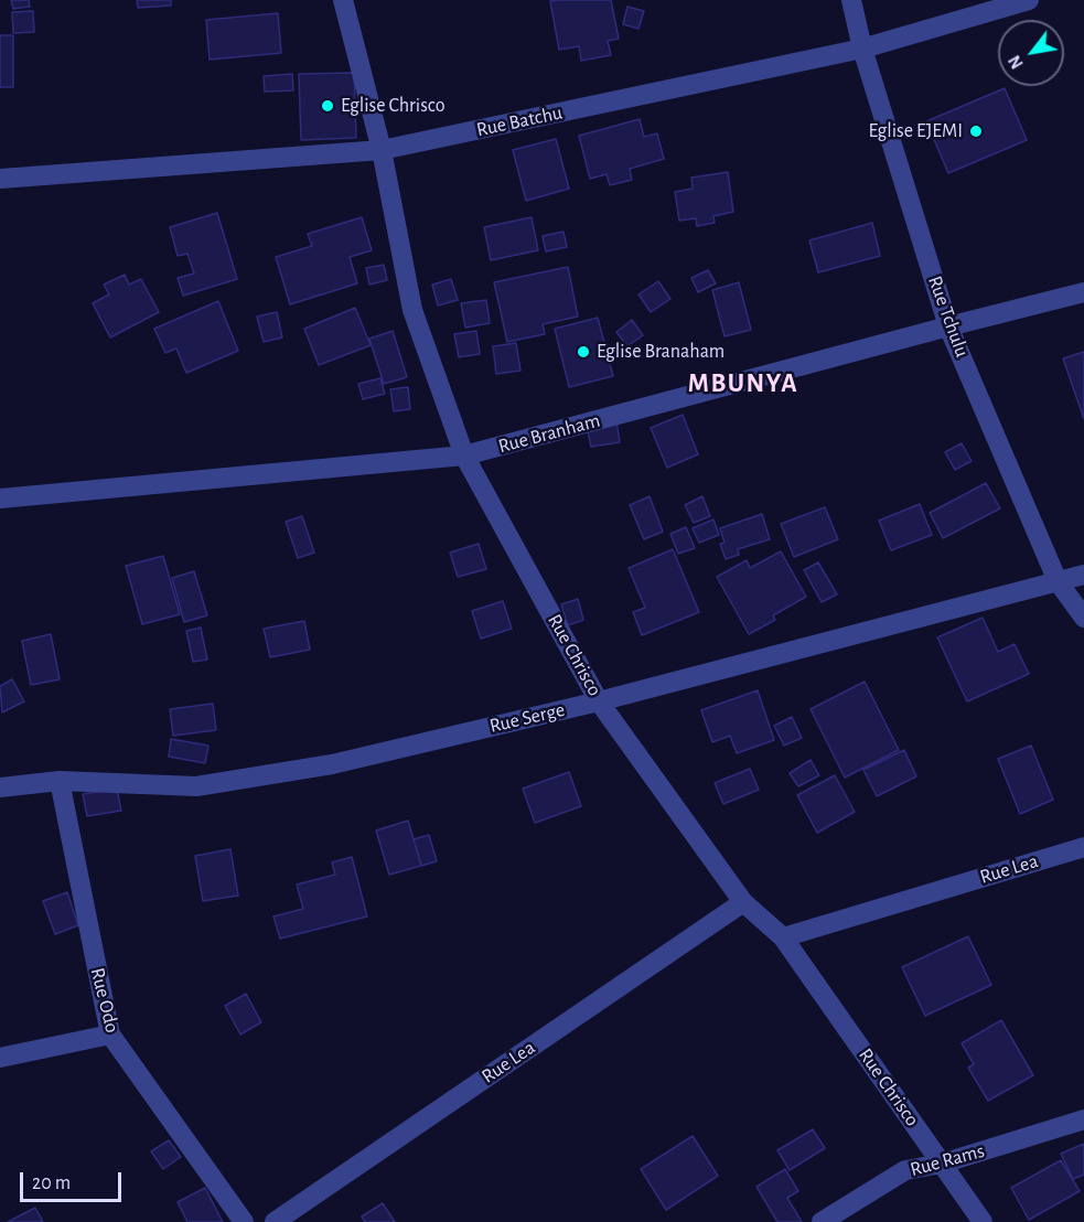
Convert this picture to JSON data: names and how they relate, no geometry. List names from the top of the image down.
{
  "streets": {
    "street": [
      "Rue Batchu",
      "Rue Tchulu",
      "Rue Branham",
      "Rue Chrisco",
      "Rue Serge",
      "Rue Lea",
      "Rue Odo",
      "Rue Rams"
    ]
  },
  "crossings": [
    ["Rue Batchu", "Rue Tchulu"],
    ["Rue Batchu", "Rue Chrisco"],
    ["Rue Tchulu", "Rue Branham"],
    ["Rue Tchulu", "Rue Serge"],
    ["Rue Branham", "Rue Chrisco"],
    ["Rue Chrisco", "Rue Serge"],
    ["Rue Chrisco", "Rue Lea"],
    ["Rue Chrisco", "Rue Rams"],
    ["Rue Serge", "Rue Odo"]
  ],
  "districts": ["MBUNYA"],
  "places": ["Eglise Chrisco", "Eglise EJEMI", "Eglise Branaham"],
  "scale_bar": "20 m",
  "north": "bottom left"
}
